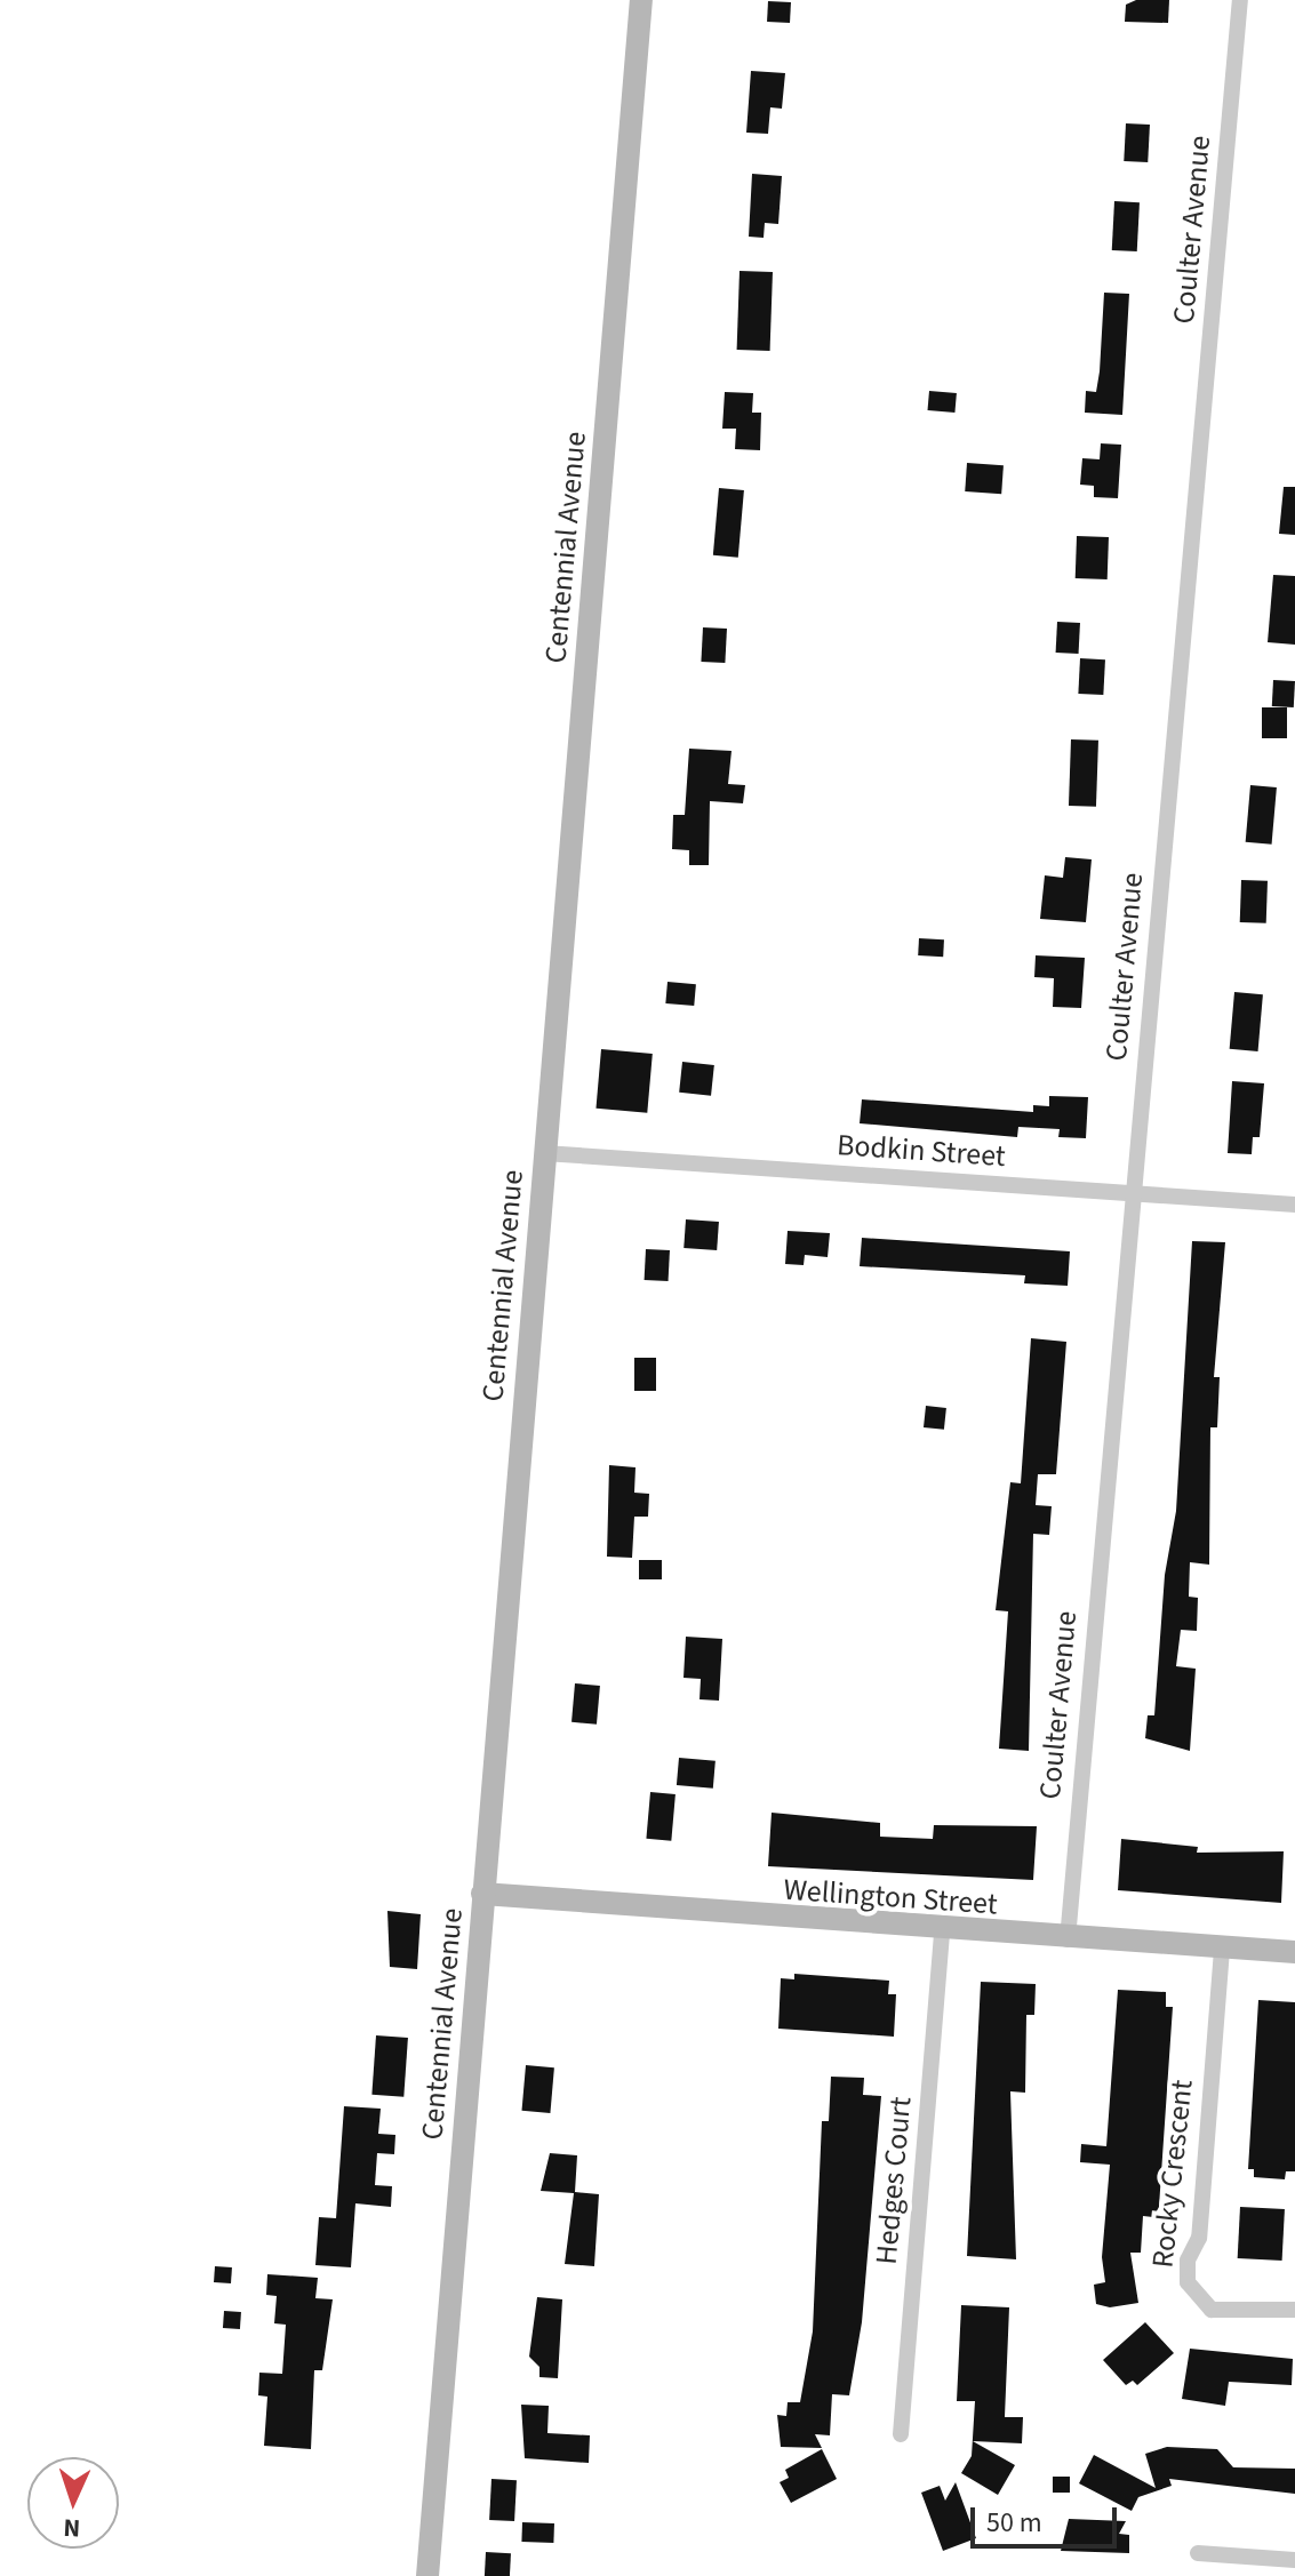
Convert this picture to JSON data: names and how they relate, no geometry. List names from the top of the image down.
{
  "streets": {
    "main road": ["Centennial Avenue", "Wellington Street"],
    "street": [
      "Coulter Avenue",
      "Bodkin Street",
      "Rocky Crescent",
      "Hedges Court"
    ]
  },
  "crossings": [
    ["Coulter Avenue", "Bodkin Street"],
    ["Coulter Avenue", "Wellington Street"],
    ["Centennial Avenue", "Bodkin Street"],
    ["Centennial Avenue", "Wellington Street"],
    ["Wellington Street", "Rocky Crescent"],
    ["Wellington Street", "Hedges Court"]
  ],
  "scale_bar": "50 m",
  "north": "bottom"
}
